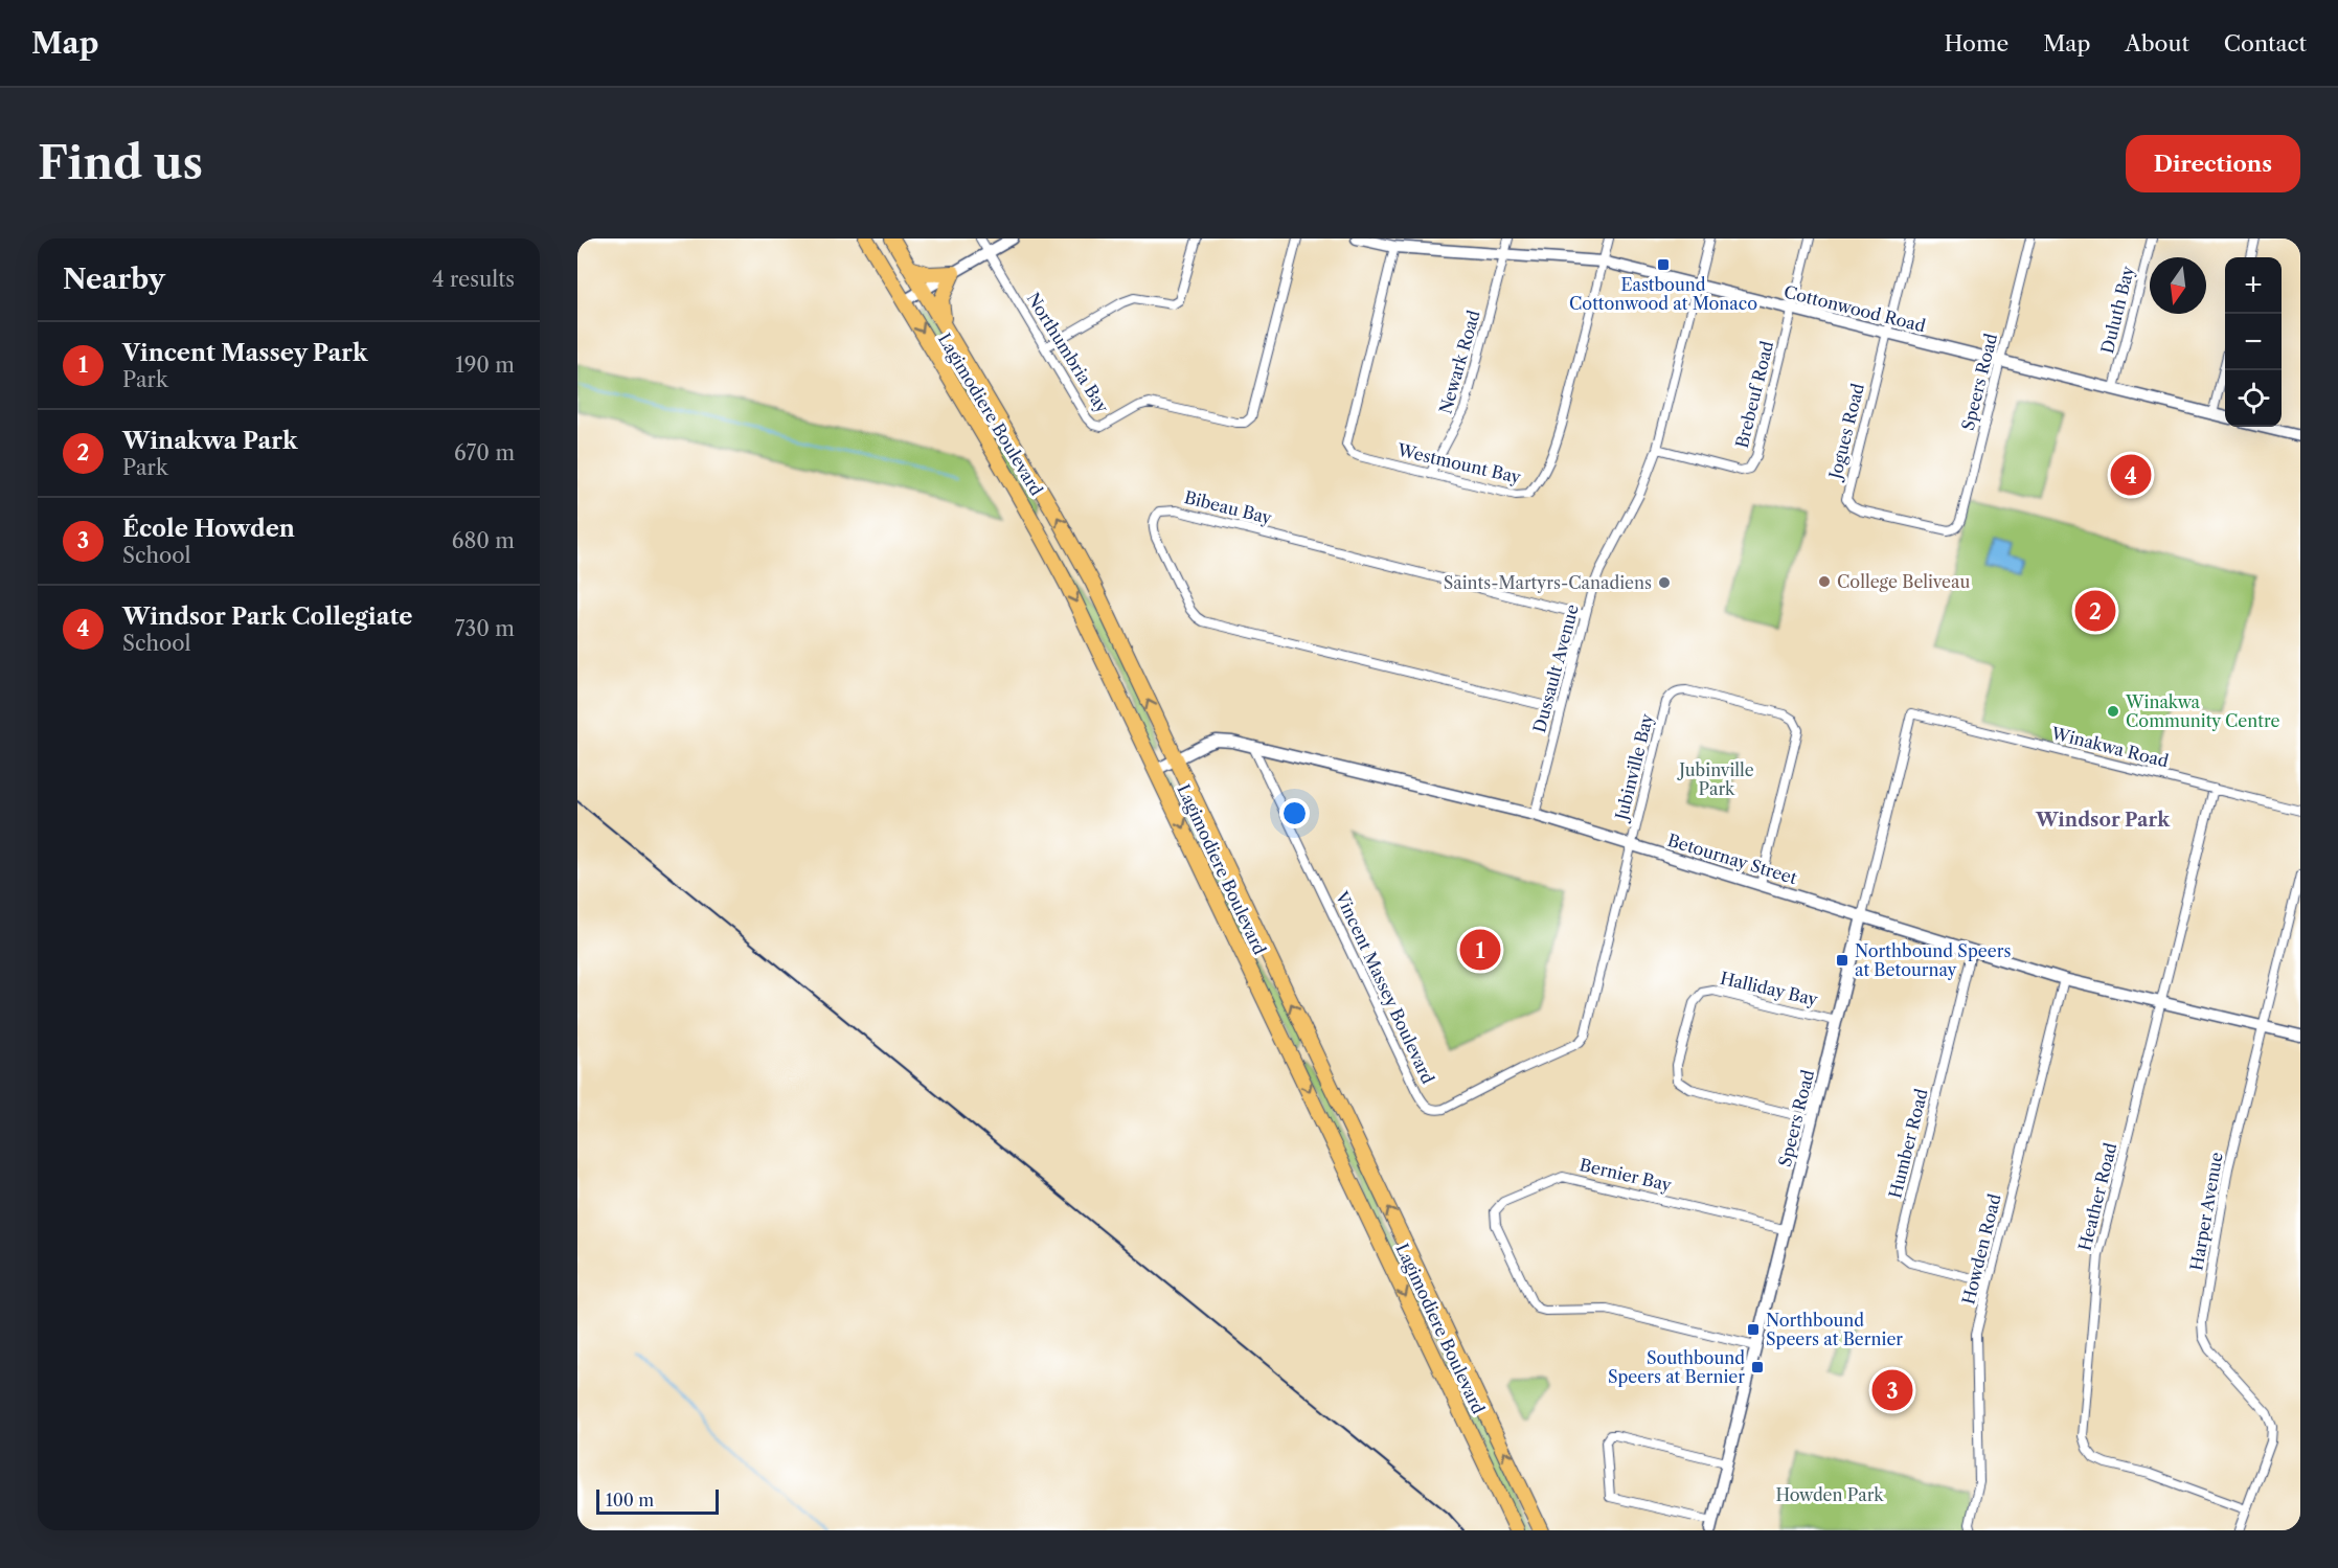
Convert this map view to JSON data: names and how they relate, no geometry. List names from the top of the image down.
{
  "streets": {
    "main road": ["Lagimodiere Boulevard"],
    "street": [
      "Cottonwood Road",
      "Duluth Bay",
      "Northumbria Bay",
      "Newark Road",
      "Speers Road",
      "Brebeuf Road",
      "Jogues Road",
      "Westmount Bay",
      "Bibeau Bay",
      "Dussault Avenue",
      "Winakwa Road",
      "Jubinville Bay",
      "Betournay Street",
      "Vincent Massey Boulevard",
      "Halliday Bay",
      "Humber Road",
      "Bernier Bay",
      "Heather Road",
      "Harper Avenue",
      "Howden Road"
    ]
  },
  "crossings": [
    ["Cottonwood Road", "Duluth Bay"],
    ["Cottonwood Road", "Newark Road"],
    ["Cottonwood Road", "Speers Road"],
    ["Cottonwood Road", "Brebeuf Road"],
    ["Cottonwood Road", "Jogues Road"],
    ["Cottonwood Road", "Westmount Bay"],
    ["Cottonwood Road", "Dussault Avenue"],
    ["Newark Road", "Westmount Bay"],
    ["Speers Road", "Jogues Road"],
    ["Speers Road", "Winakwa Road"],
    ["Speers Road", "Betournay Street"],
    ["Speers Road", "Halliday Bay"],
    ["Speers Road", "Bernier Bay"],
    ["Brebeuf Road", "Dussault Avenue"],
    ["Lagimodiere Boulevard", "Betournay Street"],
    ["Bibeau Bay", "Dussault Avenue"],
    ["Dussault Avenue", "Betournay Street"],
    ["Winakwa Road", "Heather Road"],
    ["Jubinville Bay", "Betournay Street"],
    ["Jubinville Bay", "Vincent Massey Boulevard"],
    ["Betournay Street", "Vincent Massey Boulevard"],
    ["Betournay Street", "Humber Road"],
    ["Betournay Street", "Heather Road"],
    ["Betournay Street", "Harper Avenue"],
    ["Betournay Street", "Howden Road"],
    ["Humber Road", "Howden Road"],
    ["Heather Road", "Harper Avenue"]
  ],
  "districts": ["Windsor Park"],
  "parks": ["Jubinville Park", "Howden Park"],
  "places": {
    "transit": [
      "Eastbound Cottonwood at Monaco",
      "Northbound Speers at Betournay",
      "Northbound Speers at Bernier",
      "Southbound Speers at Bernier"
    ],
    "other": ["College Beliveau", "Saints-Martyrs-Canadiens", "Winakwa Community Centre"]
  },
  "scale_bar": "100 m",
  "north": "bottom",
  "page": {
    "header": "Map",
    "nav": [
      "Home",
      "Map",
      "About",
      "Contact"
    ],
    "buttons": "Directions",
    "title": "Find us",
    "heading": ["Nearby", "4 results"],
    "map_buttons": ["+", "−"],
    "list": [
      {
        "mark": "1",
        "name": "Vincent Massey Park",
        "note": "Park",
        "value": "190 m"
      },
      {
        "mark": "2",
        "name": "Winakwa Park",
        "note": "Park",
        "value": "670 m"
      },
      {
        "mark": "3",
        "name": "École Howden",
        "note": "School",
        "value": "680 m"
      },
      {
        "mark": "4",
        "name": "Windsor Park Collegiate",
        "note": "School",
        "value": "730 m"
      }
    ],
    "pins": [
      "4",
      "2",
      "1",
      "3"
    ],
    "scale": "100 m"
  }
}
